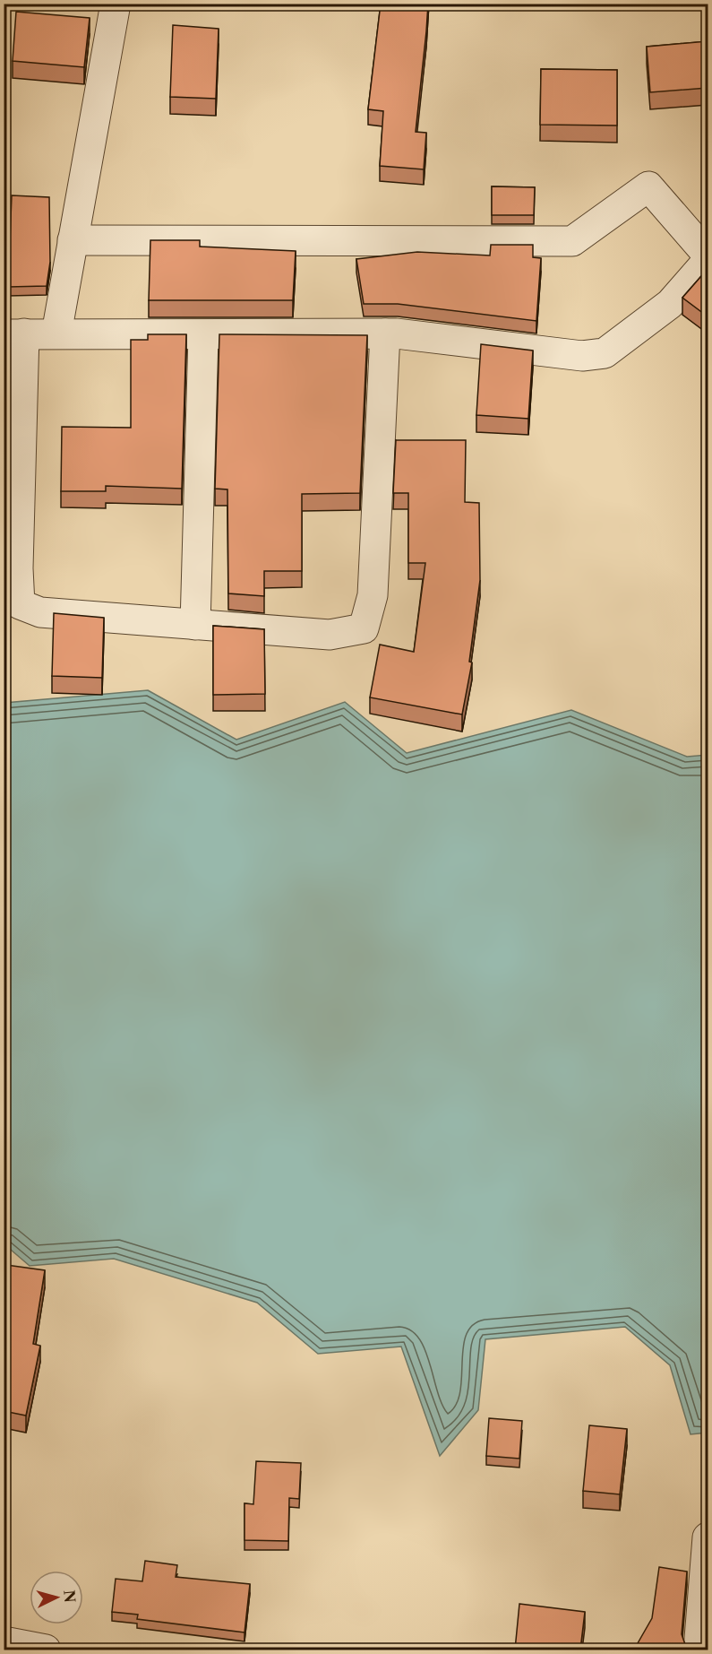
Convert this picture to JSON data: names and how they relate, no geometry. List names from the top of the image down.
{
  "north": "right"
}
